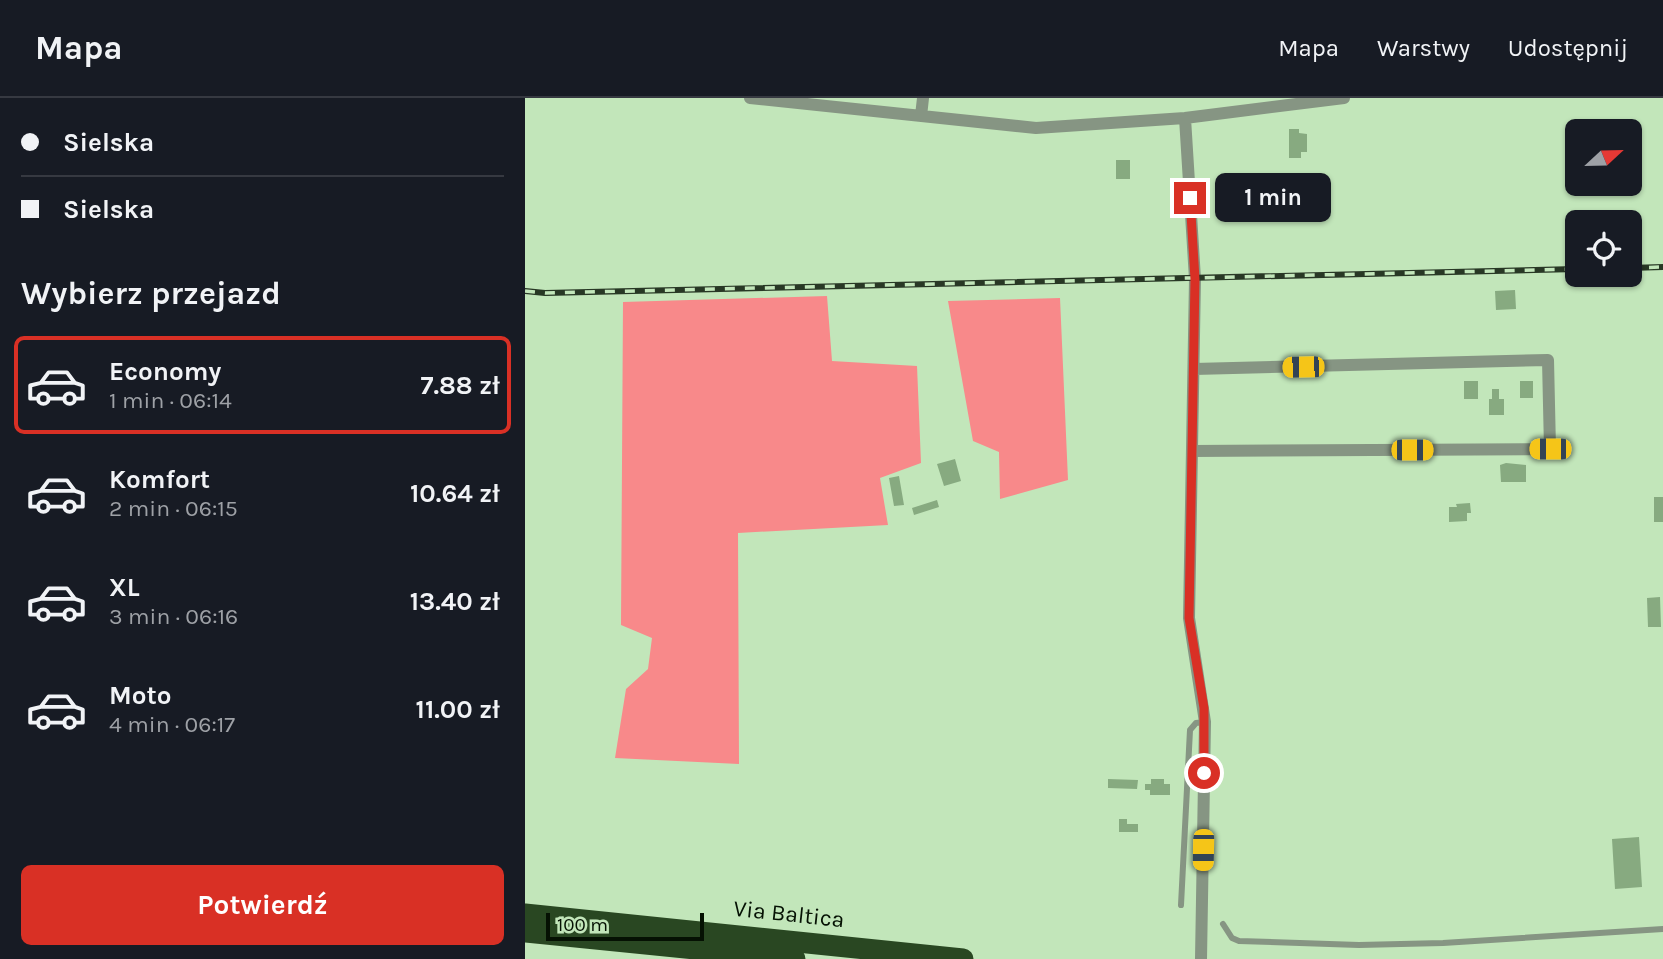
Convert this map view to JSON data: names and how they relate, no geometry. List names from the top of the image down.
{
  "streets": {
    "highway": ["Via Baltica"]
  },
  "scale_bar": "100 m",
  "north": "right",
  "page": {
    "header": "Mapa",
    "nav": ["Mapa", "Warstwy", "Udostępnij"],
    "banner": ["Sielska", "Sielska"],
    "bubble": "1 min",
    "heading": "Wybierz przejazd",
    "list": [
      {
        "name": "Economy",
        "note": "1 min · 06:14",
        "value": "7.88 zł"
      },
      {
        "name": "Komfort",
        "note": "2 min · 06:15",
        "value": "10.64 zł"
      },
      {
        "name": "XL",
        "note": "3 min · 06:16",
        "value": "13.40 zł"
      },
      {
        "name": "Moto",
        "note": "4 min · 06:17",
        "value": "11.00 zł"
      }
    ],
    "buttons": "Potwierdź",
    "scale": "100 m"
  }
}
